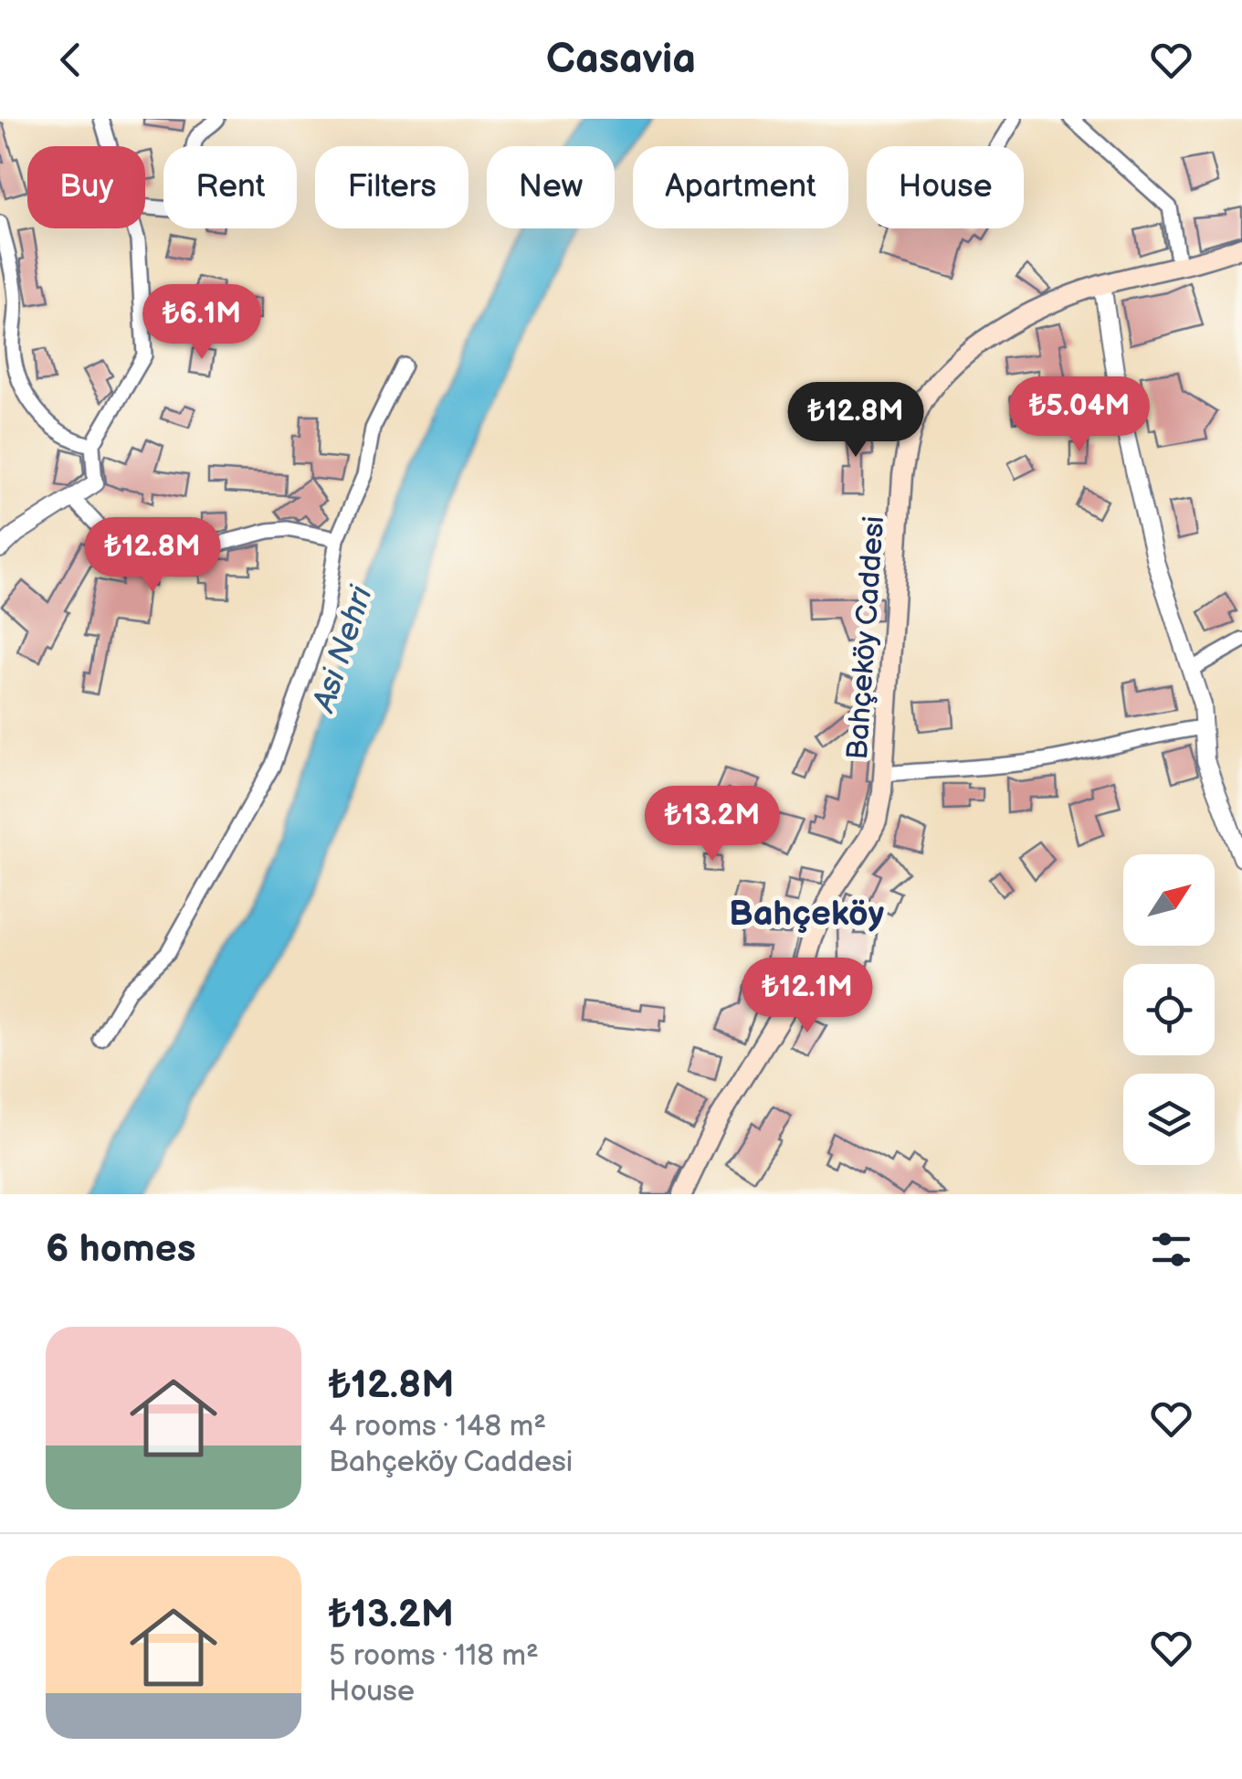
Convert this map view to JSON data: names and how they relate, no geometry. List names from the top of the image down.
{
  "streets": {
    "main road": ["Bahçeköy Caddesi"]
  },
  "districts": ["Bahçeköy"],
  "water": ["Asi Nehri"],
  "north": "top right",
  "page": {
    "header": "Casavia",
    "chip": [
      "Buy",
      "Rent",
      "Filters",
      "New",
      "Apartment",
      "House"
    ],
    "price": [
      "₺6.1M",
      "₺5.04M",
      "₺12.8M",
      "₺12.8M",
      "₺13.2M",
      "₺12.1M"
    ],
    "heading": "6 homes",
    "list": [
      {
        "name": "₺12.8M",
        "note": "4 rooms · 148 m² · Bahçeköy Caddesi"
      },
      {
        "name": "₺13.2M",
        "note": "5 rooms · 118 m² · House"
      }
    ]
  }
}
